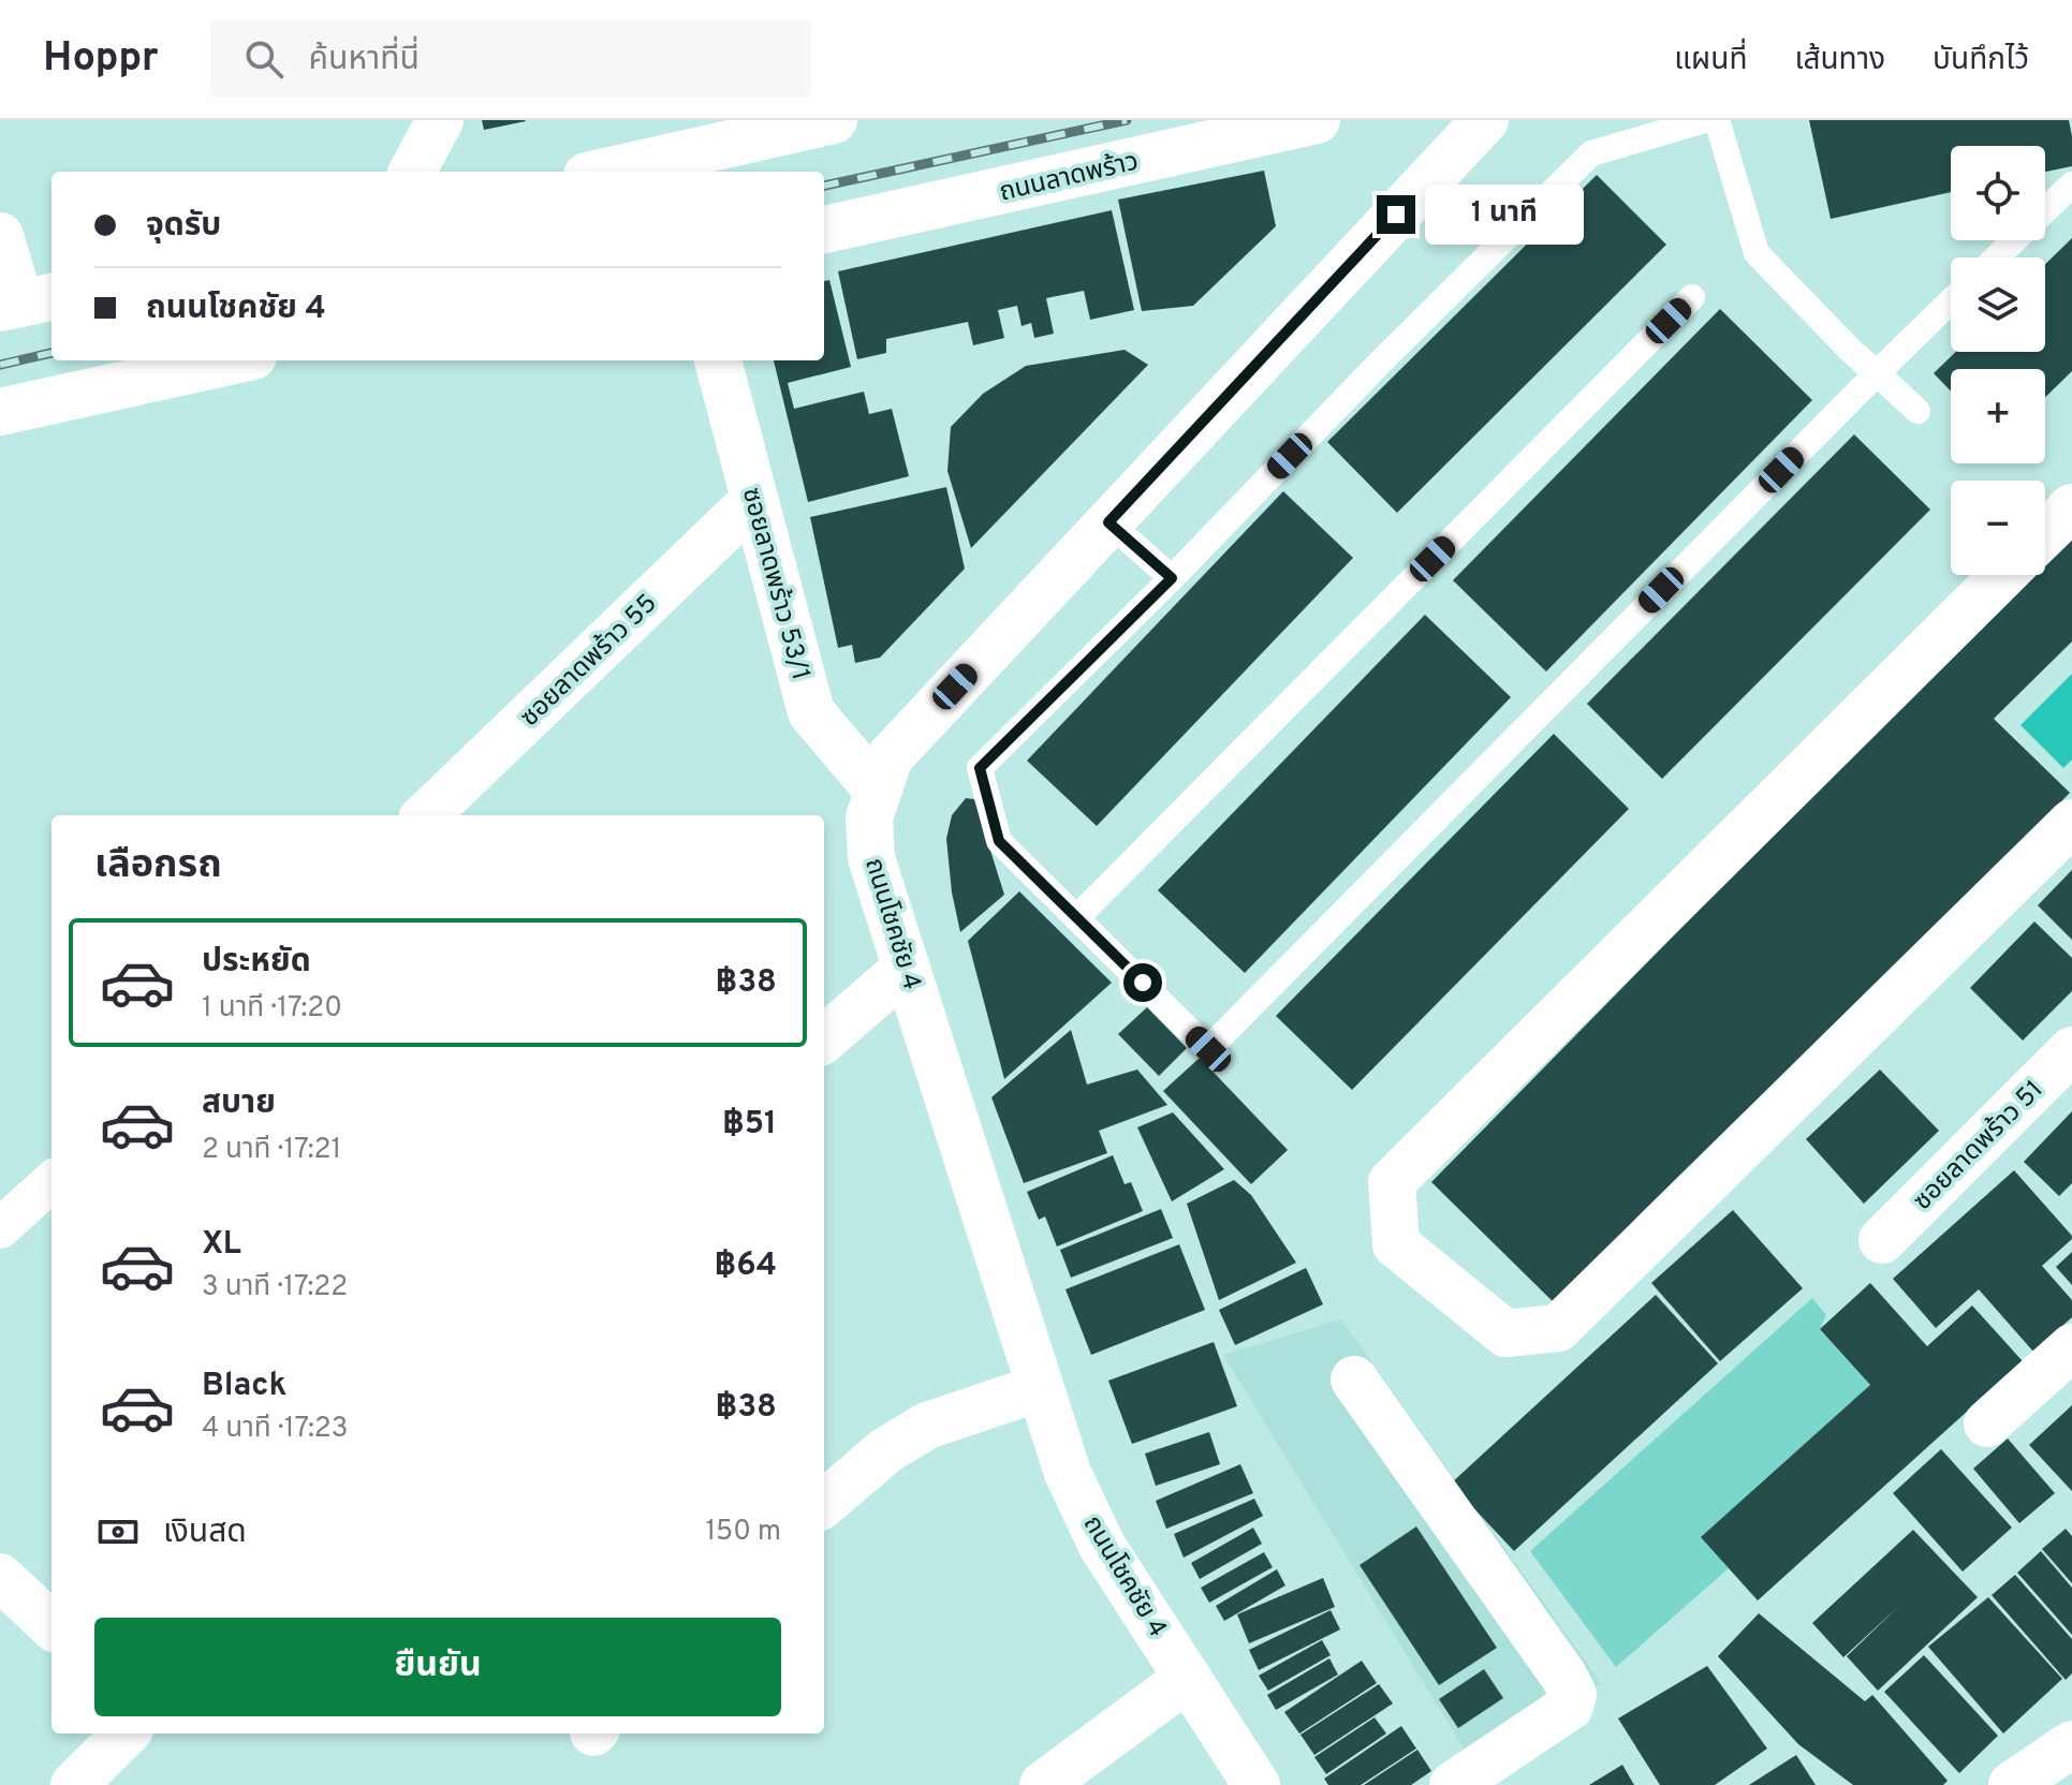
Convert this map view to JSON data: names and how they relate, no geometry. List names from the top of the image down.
{
  "streets": {
    "street": [
      "ถนนลาดพร้าว",
      "ซอยลาดพร้าว 53/1",
      "ซอยลาดพร้าว 55",
      "ถนนโชคชัย 4",
      "ซอยลาดพร้าว 51"
    ]
  },
  "crossings": [
    ["ซอยลาดพร้าว 53/1", "ซอยลาดพร้าว 55"],
    ["ซอยลาดพร้าว 53/1", "ถนนโชคชัย 4"]
  ],
  "page": {
    "header": "Hoppr",
    "search": "ค้นหาที่นี่",
    "nav": ["แผนที่", "เส้นทาง", "บันทึกไว้"],
    "map_buttons": ["+", "−"],
    "banner": ["จุดรับ", "ถนนโชคชัย 4"],
    "bubble": "1 นาที",
    "heading": "เลือกรถ",
    "list": [
      {
        "name": "ประหยัด",
        "note": "1 นาที · 17:20",
        "value": "฿38"
      },
      {
        "name": "สบาย",
        "note": "2 นาที · 17:21",
        "value": "฿51"
      },
      {
        "name": "XL",
        "note": "3 นาที · 17:22",
        "value": "฿64"
      },
      {
        "name": "Black",
        "note": "4 นาที · 17:23",
        "value": "฿38"
      }
    ],
    "pay": ["เงินสด", "150 m"],
    "buttons": "ยืนยัน"
  }
}
